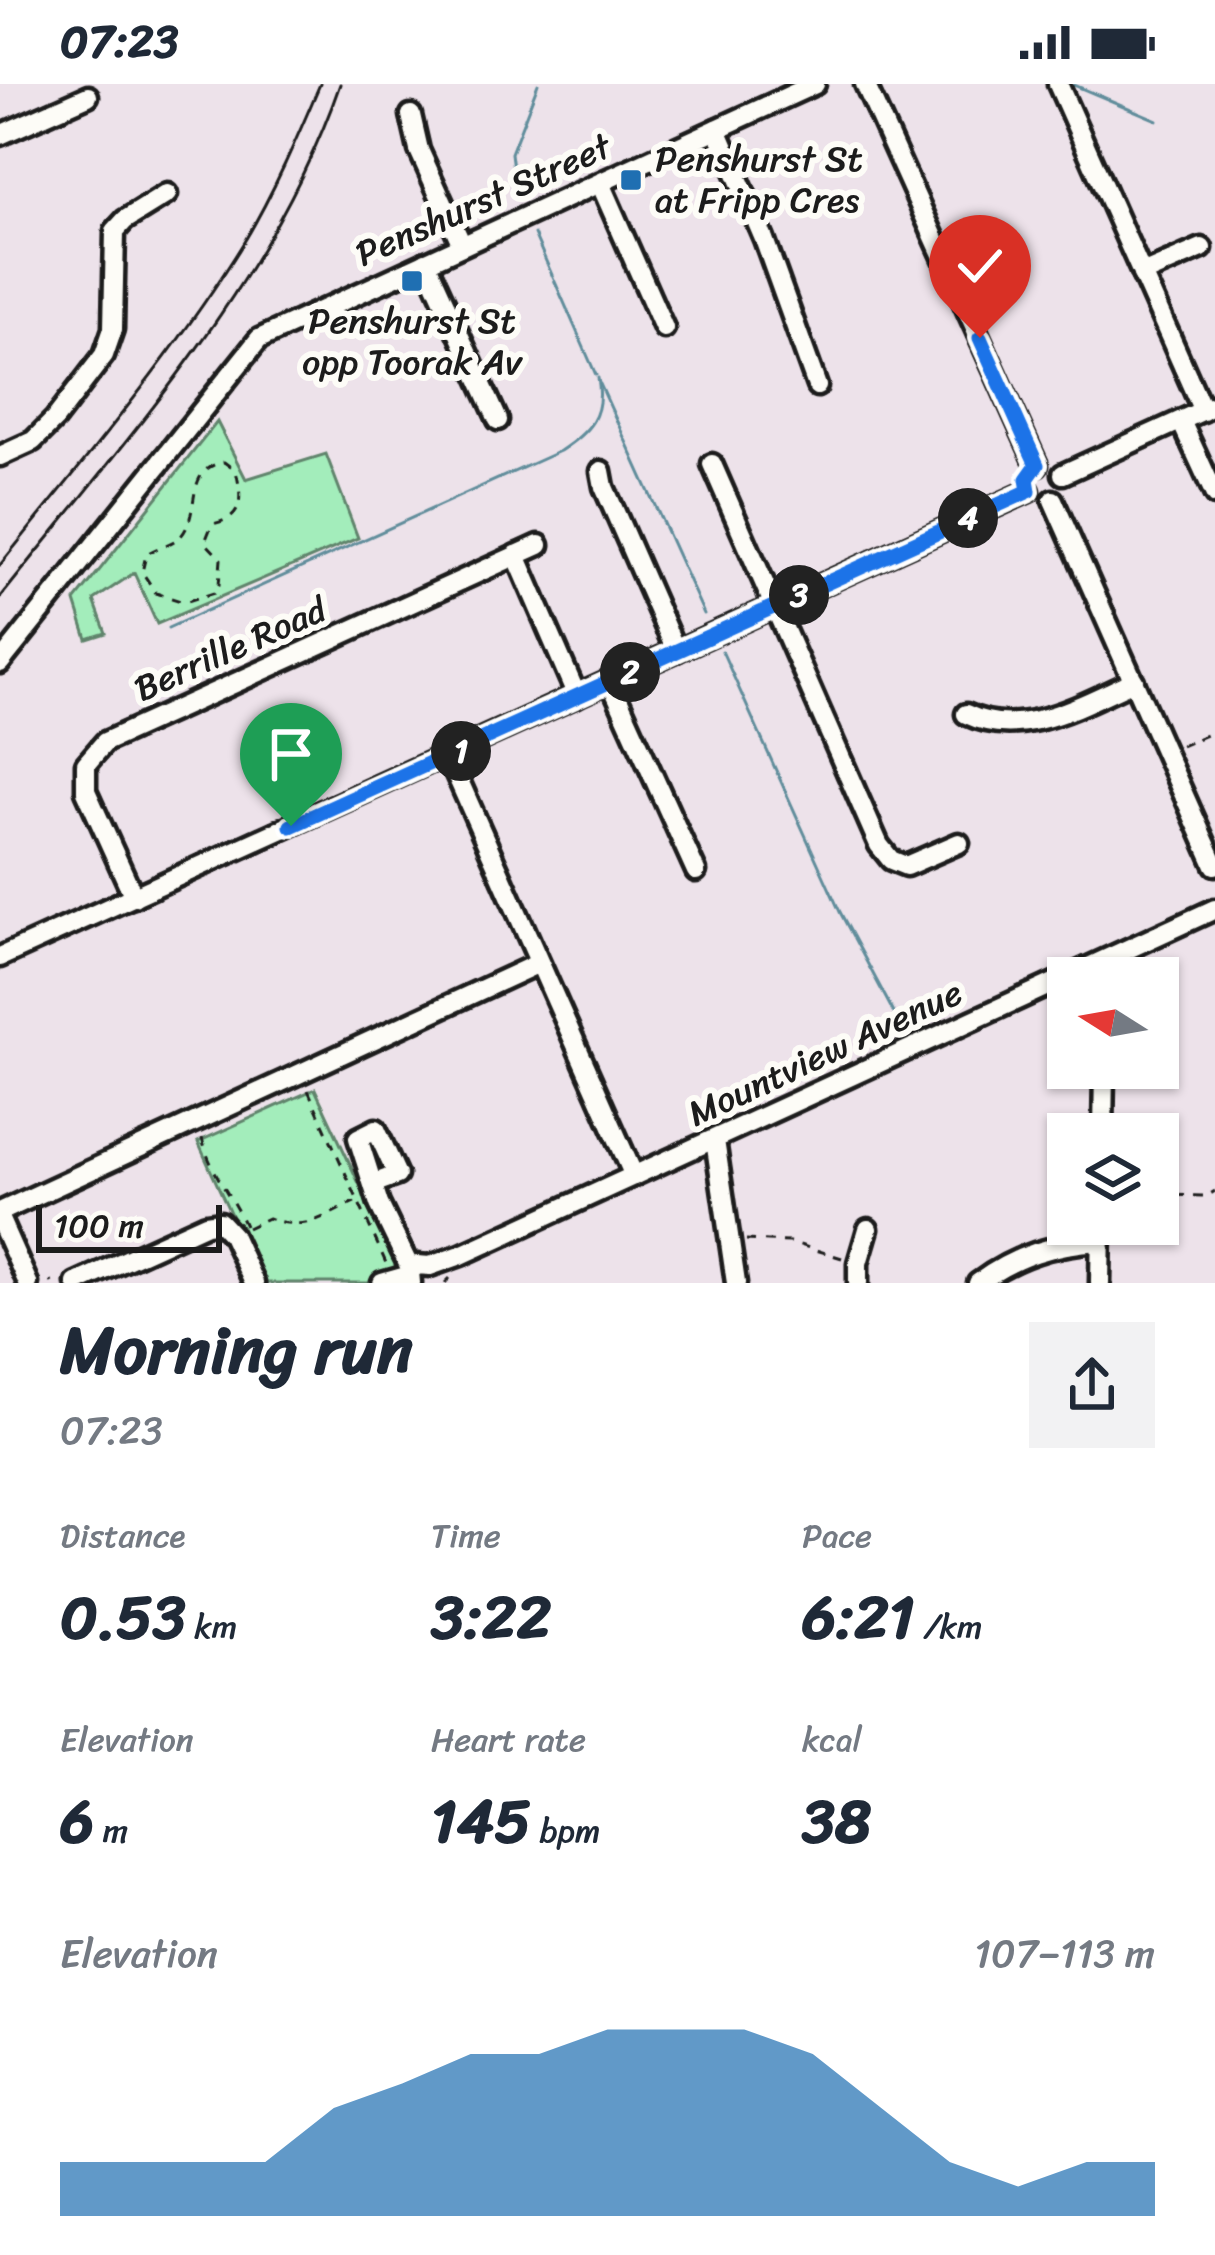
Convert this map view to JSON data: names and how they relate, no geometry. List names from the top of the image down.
{
  "streets": {
    "street": ["Penshurst Street", "Berrille Road", "Mountview Avenue"]
  },
  "places": {
    "transit": ["Penshurst St at Fripp Cres", "Penshurst St opp Toorak Av"]
  },
  "scale_bar": "100 m",
  "north": "left",
  "page": {
    "status": "07:23",
    "pins": [
      "4",
      "3",
      "2",
      "1"
    ],
    "scale": "100 m",
    "heading": ["Morning run", "07:23"],
    "stats": [
      ["Distance", "0.53 km"],
      ["Time", "3:22"],
      ["Pace", "6:21 /km"],
      ["Elevation", "6 m"],
      ["Heart rate", "145 bpm"],
      ["kcal", "38"]
    ],
    "chart": ["Elevation", "107–113 m"]
  }
}
